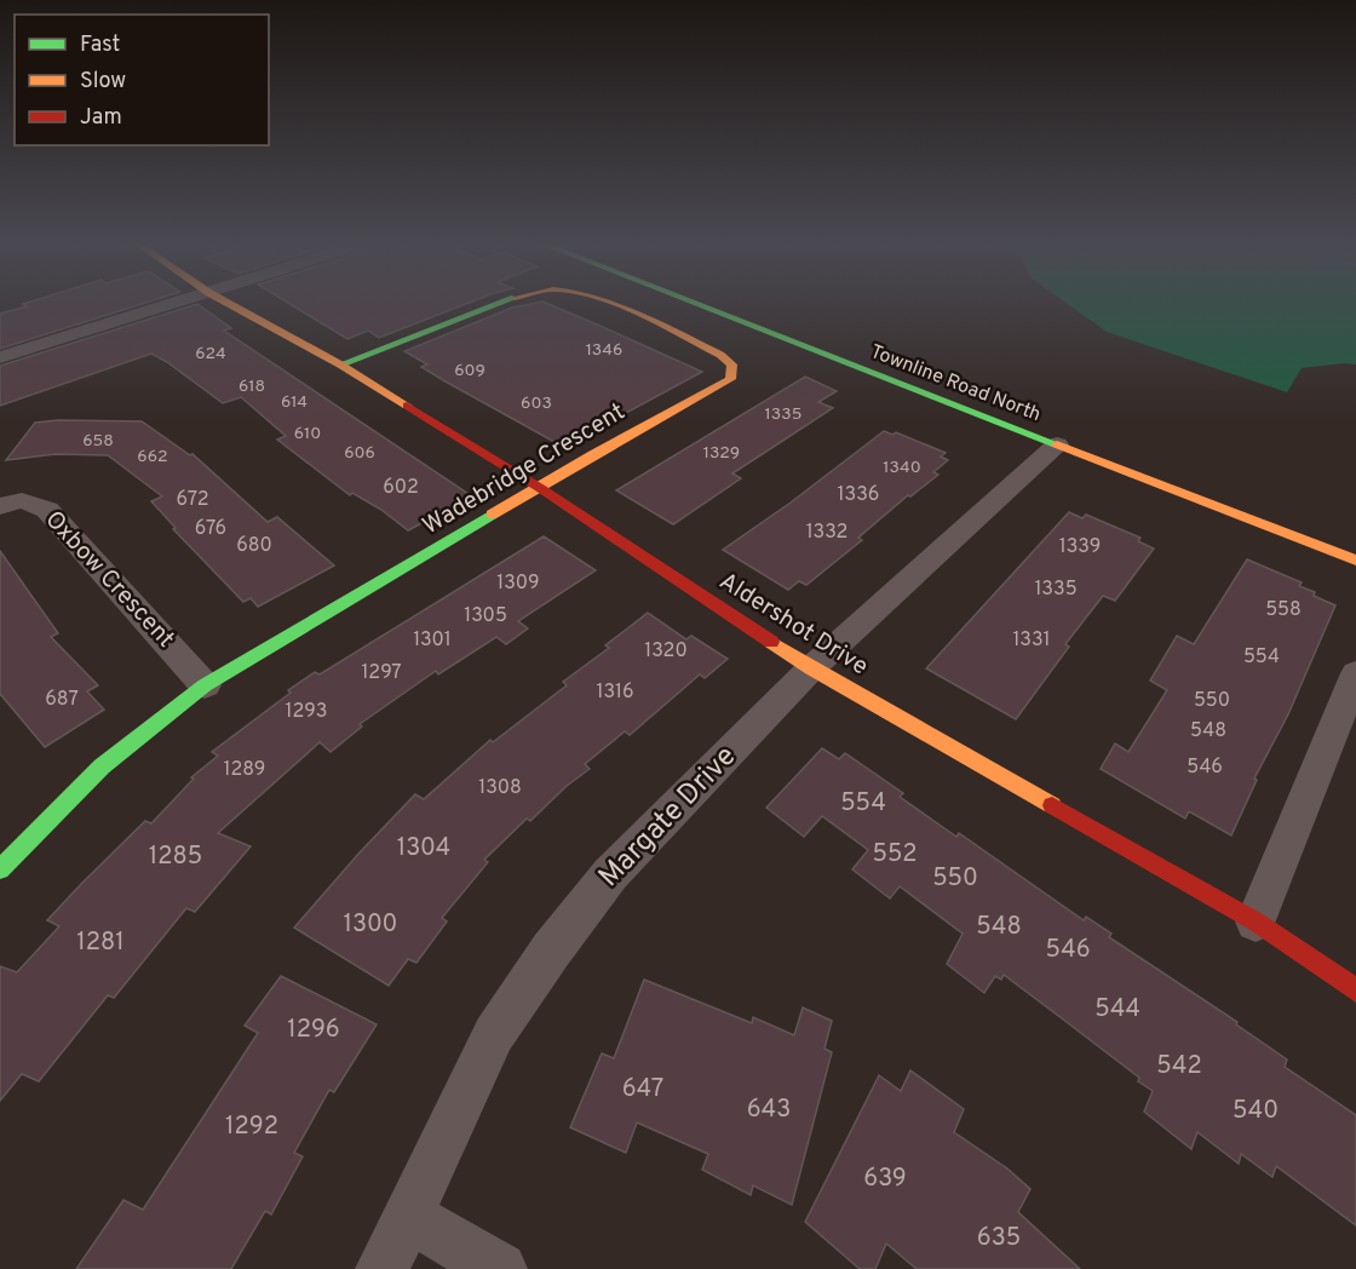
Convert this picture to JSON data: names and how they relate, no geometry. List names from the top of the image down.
{
  "streets": {
    "street": [
      "Townline Road North",
      "Wadebridge Crescent",
      "Oxbow Crescent",
      "Aldershot Drive",
      "Margate Drive"
    ]
  },
  "crossings": [
    ["Townline Road North", "Margate Drive"],
    ["Wadebridge Crescent", "Oxbow Crescent"],
    ["Wadebridge Crescent", "Aldershot Drive"],
    ["Aldershot Drive", "Margate Drive"]
  ],
  "house_numbers": [
    "1346",
    "624",
    "609",
    "618",
    "614",
    "603",
    "1335",
    "610",
    "658",
    "606",
    "1329",
    "662",
    "1340",
    "602",
    "1336",
    "672",
    "676",
    "1332",
    "680",
    "1339",
    "1309",
    "1335",
    "558",
    "1305",
    "1301",
    "1331",
    "1320",
    "554",
    "1297",
    "1316",
    "687",
    "550",
    "1293",
    "548",
    "546",
    "1289",
    "1308",
    "554",
    "1304",
    "552",
    "1285",
    "550",
    "1300",
    "548",
    "1281",
    "546",
    "544",
    "1296",
    "542",
    "647",
    "643",
    "540",
    "1292",
    "639",
    "635"
  ],
  "legend": ["Fast", "Slow", "Jam"]
}
